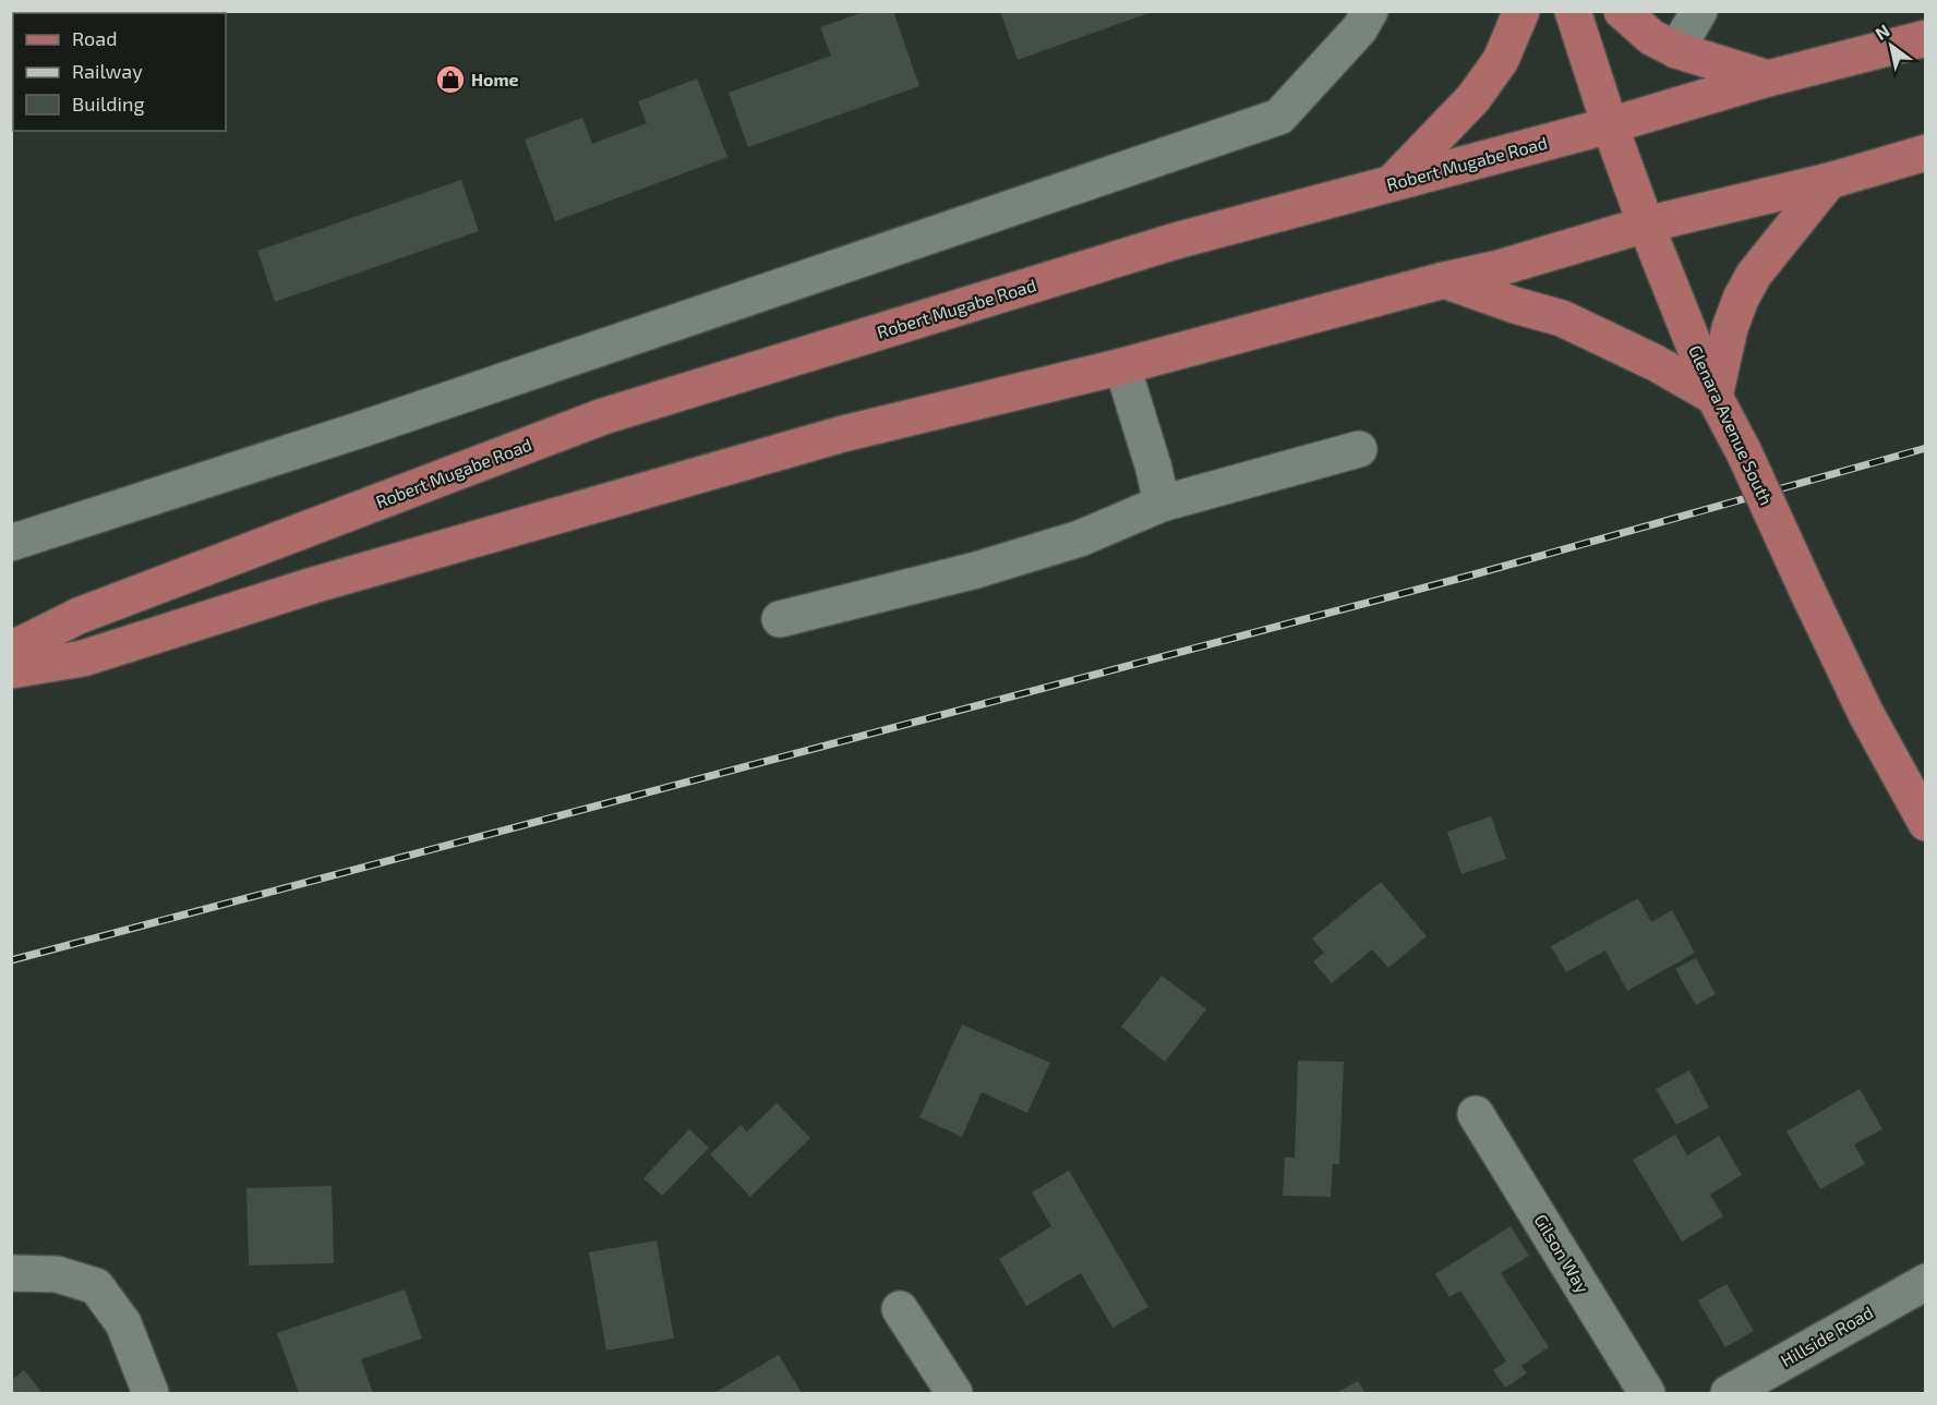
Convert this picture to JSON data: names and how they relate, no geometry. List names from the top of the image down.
{
  "streets": {
    "main road": ["Robert Mugabe Road", "Glenara Avenue South"],
    "street": ["Gilson Way", "Hillside Road"]
  },
  "crossings": [
    ["Robert Mugabe Road", "Glenara Avenue South"]
  ],
  "places": {
    "shop": ["Home"]
  },
  "legend": ["Road", "Railway", "Building"],
  "north": "top left"
}
